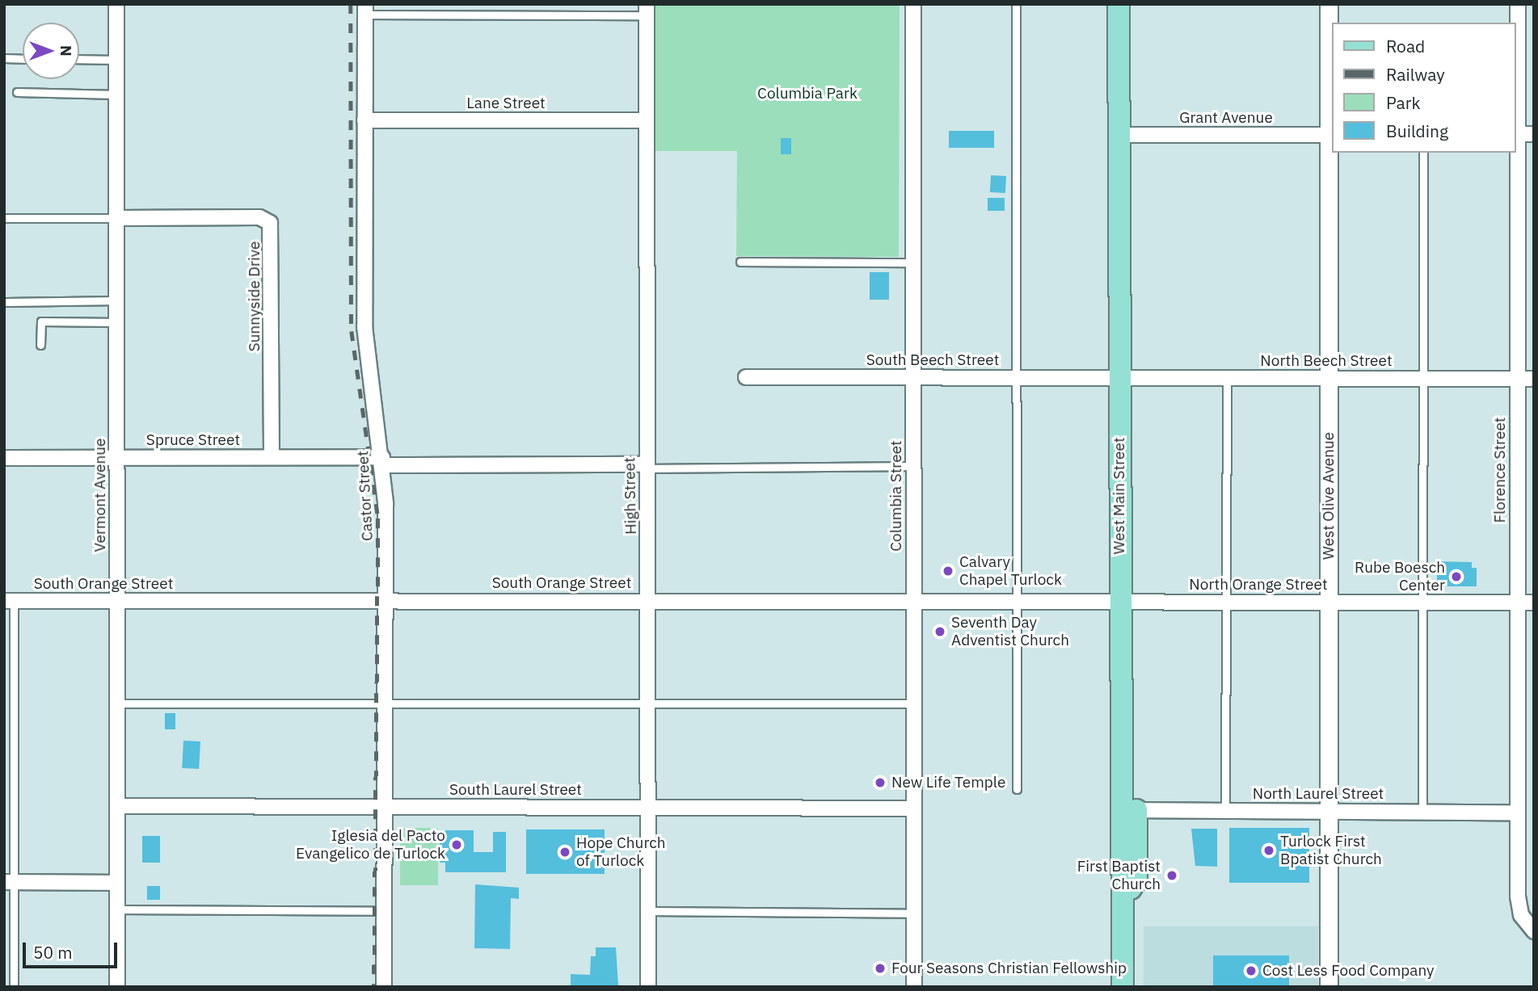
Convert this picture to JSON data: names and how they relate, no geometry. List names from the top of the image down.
{
  "streets": {
    "main road": ["West Main Street"],
    "street": [
      "Lane Street",
      "Grant Avenue",
      "Sunnyside Drive",
      "South Beech Street",
      "North Beech Street",
      "Spruce Street",
      "Florence Street",
      "Vermont Avenue",
      "Castor Street",
      "High Street",
      "Columbia Street",
      "West Olive Avenue",
      "South Orange Street",
      "North Orange Street",
      "South Laurel Street",
      "North Laurel Street"
    ]
  },
  "crossings": [
    ["Lane Street", "Castor Street"],
    ["Lane Street", "High Street"],
    ["Grant Avenue", "West Main Street"],
    ["Grant Avenue", "West Olive Avenue"],
    ["Sunnyside Drive", "Spruce Street"],
    ["Sunnyside Drive", "Vermont Avenue"],
    ["South Beech Street", "North Beech Street"],
    ["South Beech Street", "Columbia Street"],
    ["South Beech Street", "West Main Street"],
    ["North Beech Street", "Florence Street"],
    ["North Beech Street", "West Main Street"],
    ["North Beech Street", "West Olive Avenue"],
    ["Spruce Street", "Vermont Avenue"],
    ["Spruce Street", "Castor Street"],
    ["Spruce Street", "High Street"],
    ["Florence Street", "North Orange Street"],
    ["Florence Street", "North Laurel Street"],
    ["Vermont Avenue", "South Orange Street"],
    ["Vermont Avenue", "South Laurel Street"],
    ["Castor Street", "South Orange Street"],
    ["Castor Street", "South Laurel Street"],
    ["High Street", "South Orange Street"],
    ["High Street", "South Laurel Street"],
    ["Columbia Street", "South Orange Street"],
    ["Columbia Street", "South Laurel Street"],
    ["West Main Street", "South Orange Street"],
    ["West Main Street", "North Orange Street"],
    ["West Main Street", "North Laurel Street"],
    ["West Olive Avenue", "North Orange Street"],
    ["West Olive Avenue", "North Laurel Street"],
    ["South Orange Street", "North Orange Street"]
  ],
  "parks": ["Columbia Park"],
  "places": [
    "Calvary Chapel Turlock",
    "Rube Boesch Center",
    "Seventh Day Adventist Church",
    "New Life Temple",
    "Iglesia del Pacto Evangelico de Turlock",
    "Turlock First Bpatist Church",
    "Hope Church of Turlock",
    "First Baptist Church",
    "Four Seasons Christian Fellowship",
    "Cost Less Food Company"
  ],
  "legend": [
    "Road",
    "Railway",
    "Park",
    "Building"
  ],
  "scale_bar": "50 m",
  "north": "right"
}
